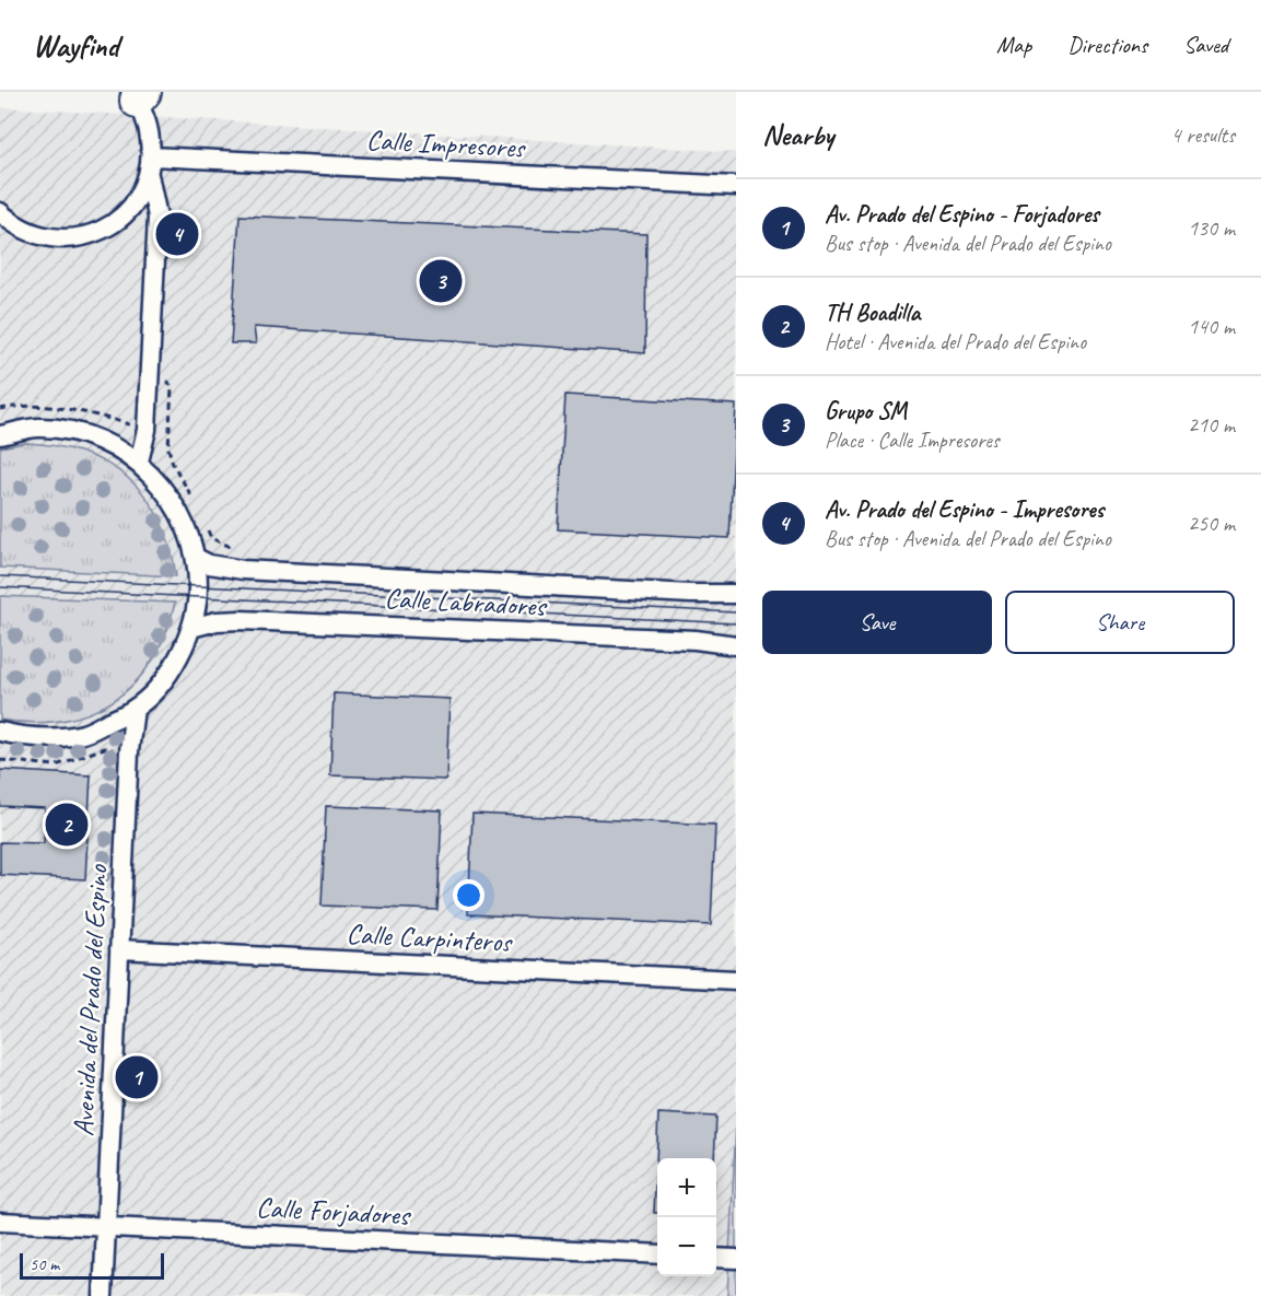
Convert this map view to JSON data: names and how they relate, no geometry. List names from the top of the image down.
{
  "streets": {
    "street": [
      "Calle Impresores",
      "Calle Labradores",
      "Calle Carpinteros",
      "Avenida del Prado del Espino",
      "Calle Forjadores"
    ]
  },
  "crossings": [
    ["Calle Carpinteros", "Avenida del Prado del Espino"],
    ["Avenida del Prado del Espino", "Calle Forjadores"]
  ],
  "scale_bar": "50 m",
  "page": {
    "header": "Wayfind",
    "nav": ["Map", "Directions", "Saved"],
    "heading": ["Nearby", "4 results"],
    "list": [
      {
        "mark": "1",
        "name": "Av. Prado del Espino - Forjadores",
        "note": "Bus stop · Avenida del Prado del Espino",
        "value": "130 m"
      },
      {
        "mark": "2",
        "name": "TH Boadilla",
        "note": "Hotel · Avenida del Prado del Espino",
        "value": "140 m"
      },
      {
        "mark": "3",
        "name": "Grupo SM",
        "note": "Place · Calle Impresores",
        "value": "210 m"
      },
      {
        "mark": "4",
        "name": "Av. Prado del Espino - Impresores",
        "note": "Bus stop · Avenida del Prado del Espino",
        "value": "250 m"
      }
    ],
    "pins": [
      "4",
      "3",
      "2",
      "1"
    ],
    "buttons": ["Save", "Share"],
    "map_buttons": ["+", "−"],
    "scale": "50 m"
  }
}
